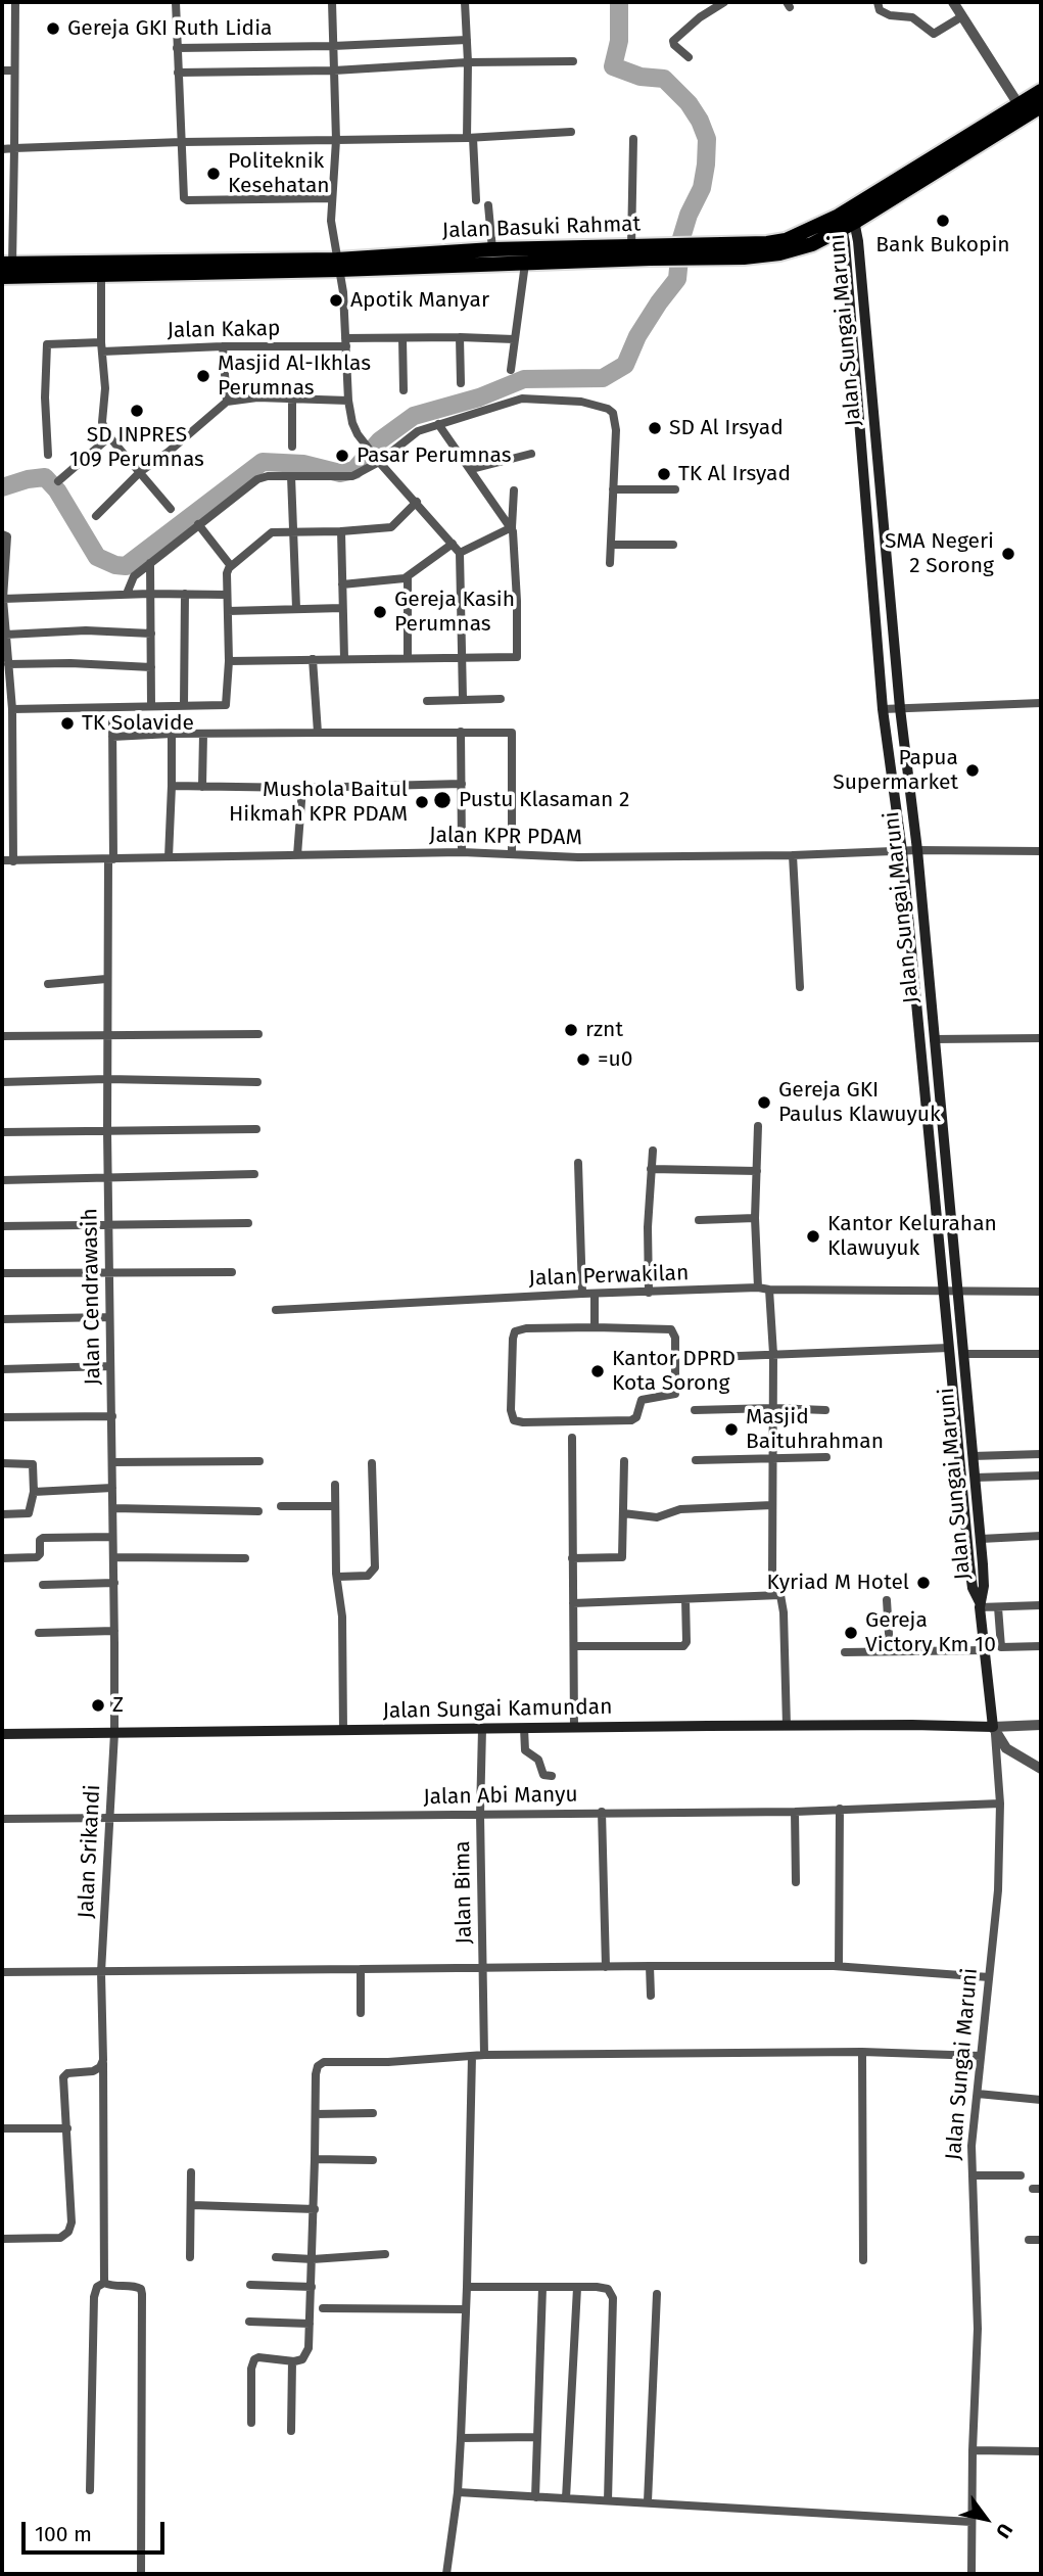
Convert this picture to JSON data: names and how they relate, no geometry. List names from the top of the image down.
{
  "streets": {
    "highway": ["Jalan Basuki Rahmat"],
    "main road": ["Jalan Sungai Maruni", "Jalan Sungai Kamundan"],
    "street": [
      "Jalan Kakap",
      "Jalan KPR PDAM",
      "Jalan Perwakilan",
      "Jalan Cendrawasih",
      "Jalan Abi Manyu",
      "Jalan Srikandi",
      "Jalan Bima"
    ]
  },
  "crossings": [
    ["Jalan Basuki Rahmat", "Jalan Sungai Maruni"],
    ["Jalan Sungai Maruni", "Jalan KPR PDAM"],
    ["Jalan Sungai Maruni", "Jalan Perwakilan"],
    ["Jalan Sungai Maruni", "Jalan Sungai Kamundan"],
    ["Jalan Sungai Maruni", "Jalan Abi Manyu"],
    ["Jalan KPR PDAM", "Jalan Cendrawasih"],
    ["Jalan Cendrawasih", "Jalan Sungai Kamundan"],
    ["Jalan Cendrawasih", "Jalan Srikandi"],
    ["Jalan Sungai Kamundan", "Jalan Srikandi"],
    ["Jalan Sungai Kamundan", "Jalan Bima"],
    ["Jalan Abi Manyu", "Jalan Srikandi"],
    ["Jalan Abi Manyu", "Jalan Bima"]
  ],
  "places": [
    "Gereja GKI Ruth Lidia",
    "Politeknik Kesehatan",
    "Bank Bukopin",
    "Apotik Manyar",
    "Masjid Al-Ikhlas Perumnas",
    "SD INPRES 109 Perumnas",
    "SD Al Irsyad",
    "Pasar Perumnas",
    "TK Al Irsyad",
    "SMA Negeri 2 Sorong",
    "Gereja Kasih Perumnas",
    "TK Solavide",
    "Papua Supermarket",
    "Pustu Klasaman 2",
    "Mushola Baitul Hikmah KPR PDAM",
    "rznt",
    "=u0",
    "Gereja GKI Paulus Klawuyuk",
    "Kantor Kelurahan Klawuyuk",
    "Kantor DPRD Kota Sorong",
    "Masjid Baituhrahman",
    "Kyriad M Hotel",
    "Gereja Victory Km 10",
    "Z"
  ],
  "scale_bar": "100 m",
  "north": "bottom right"
}
